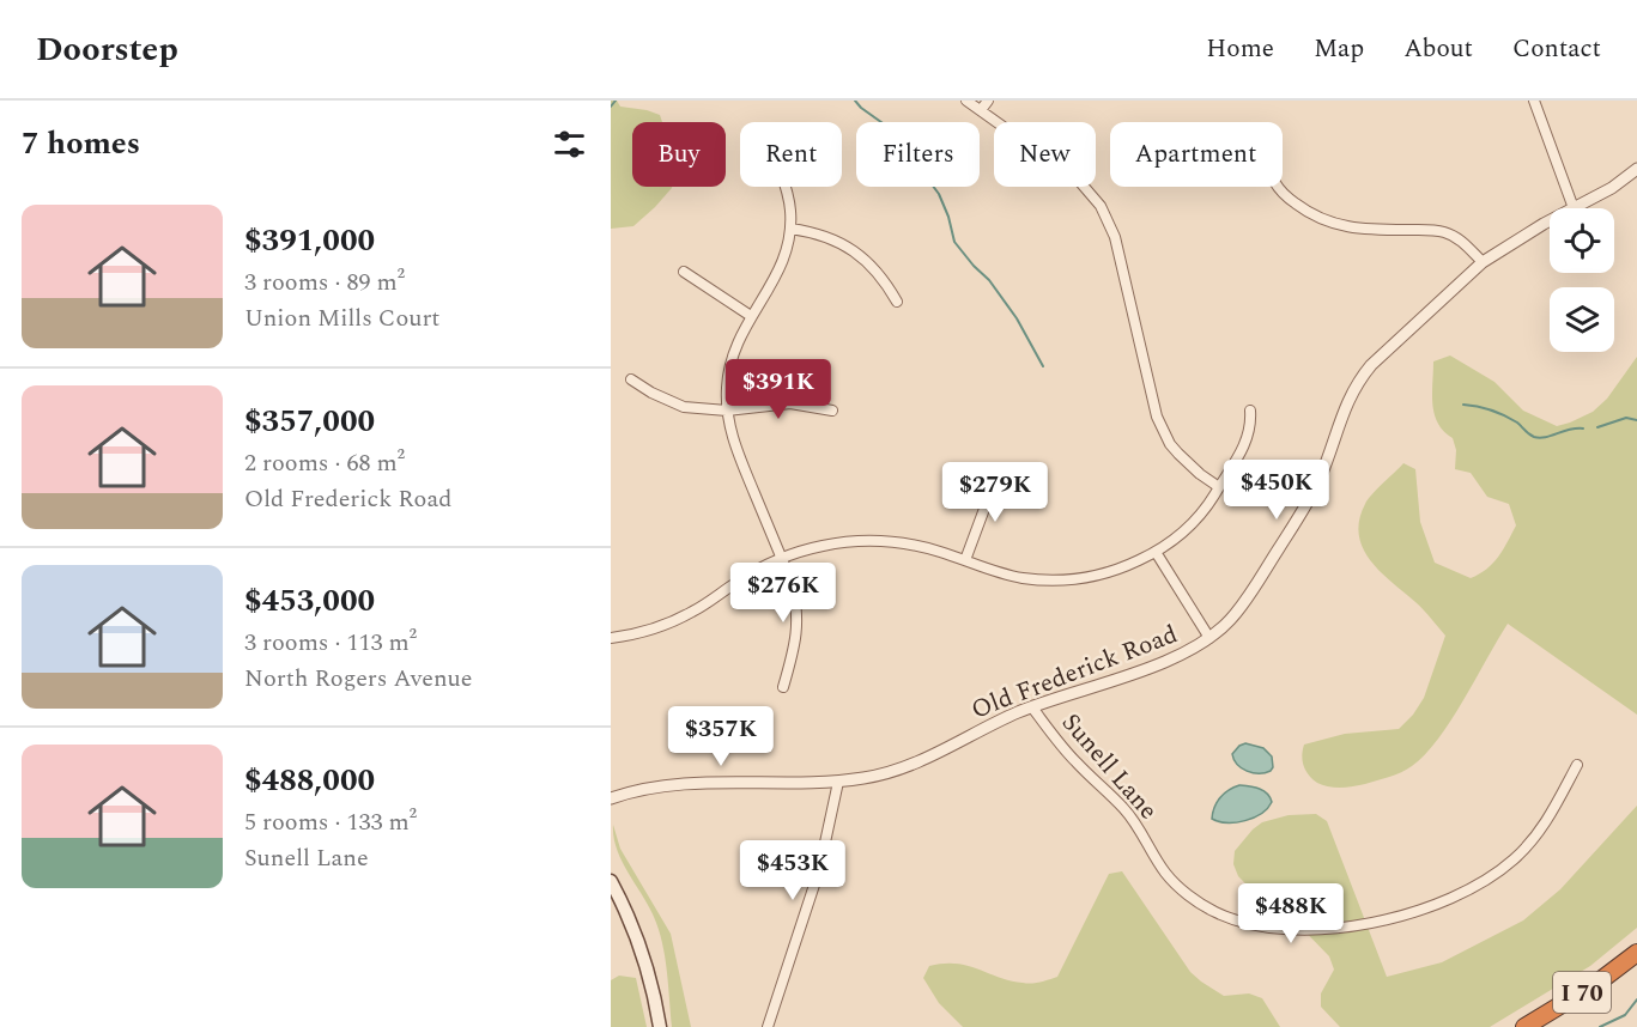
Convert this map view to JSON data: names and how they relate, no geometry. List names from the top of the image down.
{
  "streets": {
    "highway": ["I 70"],
    "street": ["Old Frederick Road", "Sunell Lane"]
  },
  "crossings": [
    ["Old Frederick Road", "Sunell Lane"]
  ],
  "page": {
    "header": "Doorstep",
    "nav": [
      "Home",
      "Map",
      "About",
      "Contact"
    ],
    "heading": "7 homes",
    "chip": [
      "Buy",
      "Rent",
      "Filters",
      "New",
      "Apartment"
    ],
    "list": [
      {
        "name": "$391,000",
        "note": "3 rooms · 89 m² · Union Mills Court"
      },
      {
        "name": "$357,000",
        "note": "2 rooms · 68 m² · Old Frederick Road"
      },
      {
        "name": "$453,000",
        "note": "3 rooms · 113 m² · North Rogers Avenue"
      },
      {
        "name": "$488,000",
        "note": "5 rooms · 133 m² · Sunell Lane"
      }
    ],
    "price": [
      "$391K",
      "$450K",
      "$279K",
      "$276K",
      "$357K",
      "$453K",
      "$488K"
    ]
  }
}
